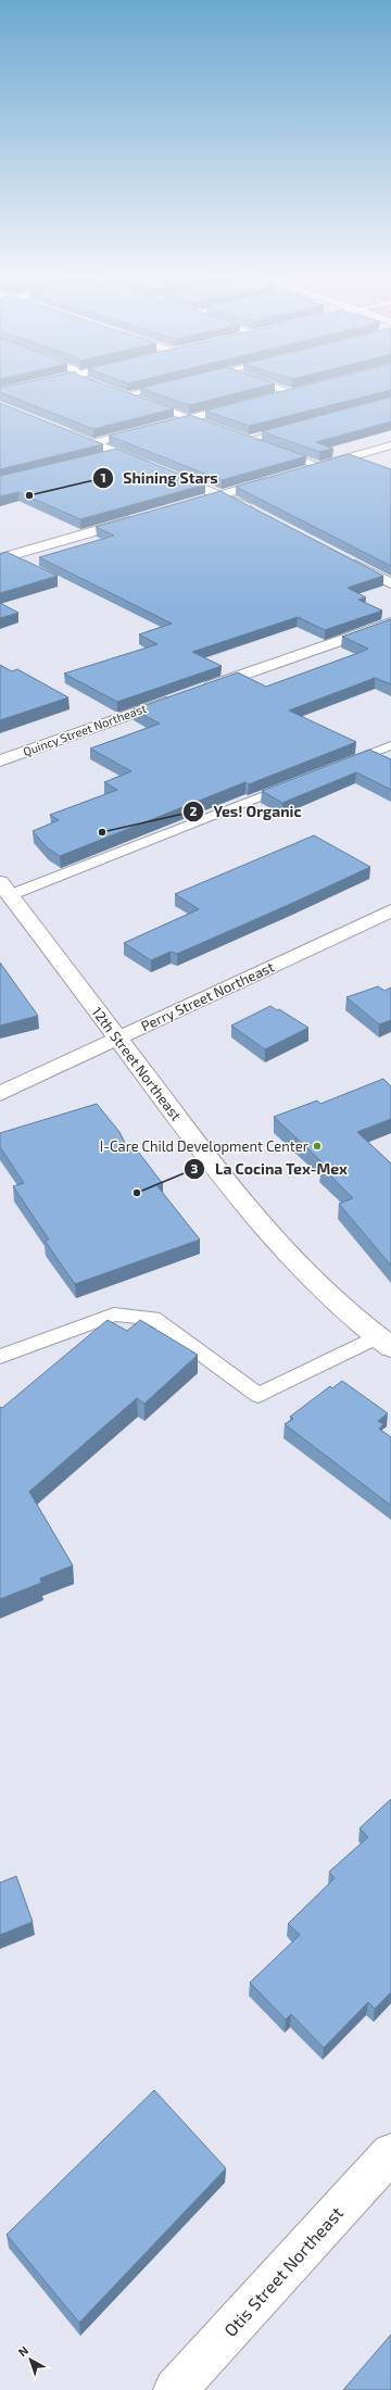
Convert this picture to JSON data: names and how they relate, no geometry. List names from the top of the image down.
{
  "streets": {
    "street": [
      "Quincy Street Northeast",
      "Perry Street Northeast",
      "12th Street Northeast",
      "Otis Street Northeast"
    ]
  },
  "crossings": [
    ["Perry Street Northeast", "12th Street Northeast"]
  ],
  "places": [
    "Shining Stars",
    "Yes! Organic",
    "I-Care Child Development Center",
    "La Cocina Tex-Mex"
  ],
  "north": "top left"
}
